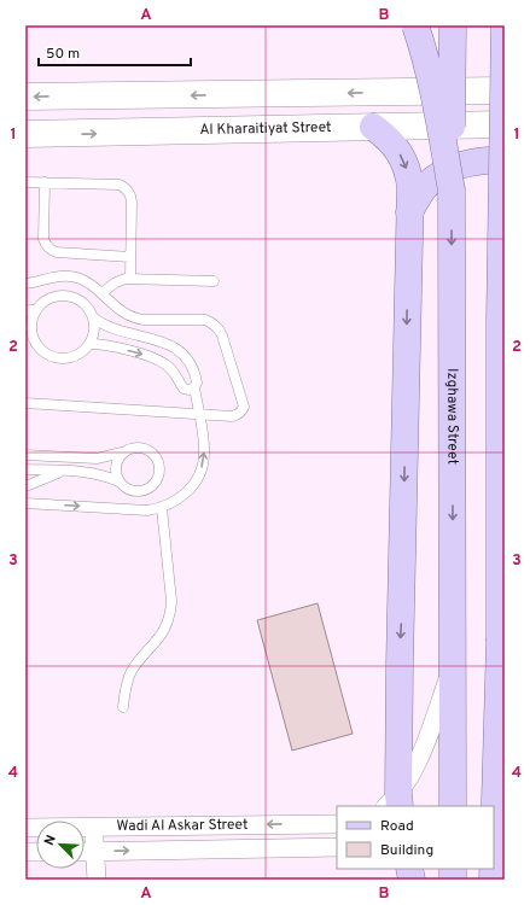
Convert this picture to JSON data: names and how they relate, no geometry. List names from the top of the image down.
{
  "streets": {
    "main road": ["Al Kharaitiyat Street", "Izghawa Street"],
    "street": ["Wadi Al Askar Street"]
  },
  "legend": ["Road", "Building"],
  "scale_bar": "50 m",
  "north": "top left",
  "grid": {
    "columns": ["A", "B"],
    "rows": [
      "1",
      "2",
      "3",
      "4"
    ]
  }
}
